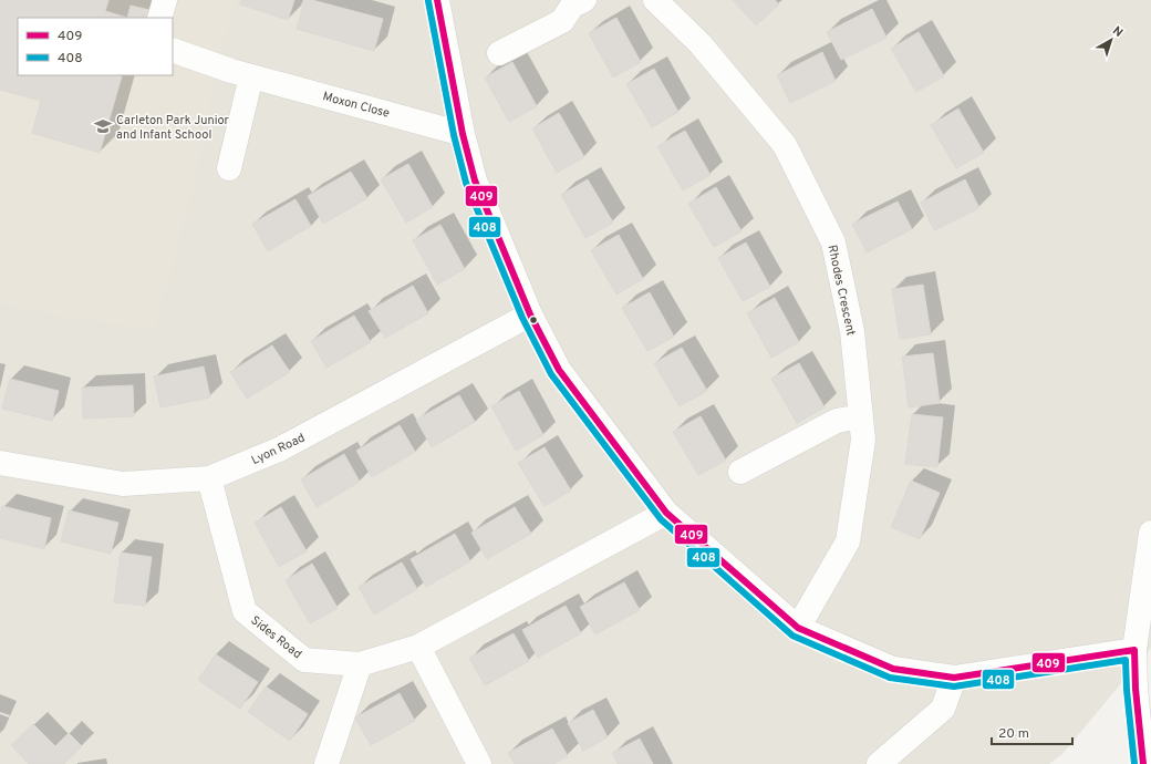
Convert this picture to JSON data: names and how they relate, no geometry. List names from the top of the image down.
{
  "streets": {
    "street": [
      "Moxon Close",
      "Rhodes Crescent",
      "Lyon Road",
      "Sides Road"
    ]
  },
  "crossings": [
    ["Lyon Road", "Sides Road"]
  ],
  "places": {
    "school or university": ["Carleton Park Junior and Infant School"]
  },
  "lines": ["transit line 409", "transit line 408"],
  "legend": ["409", "408"],
  "scale_bar": "20 m",
  "north": "top right"
}
